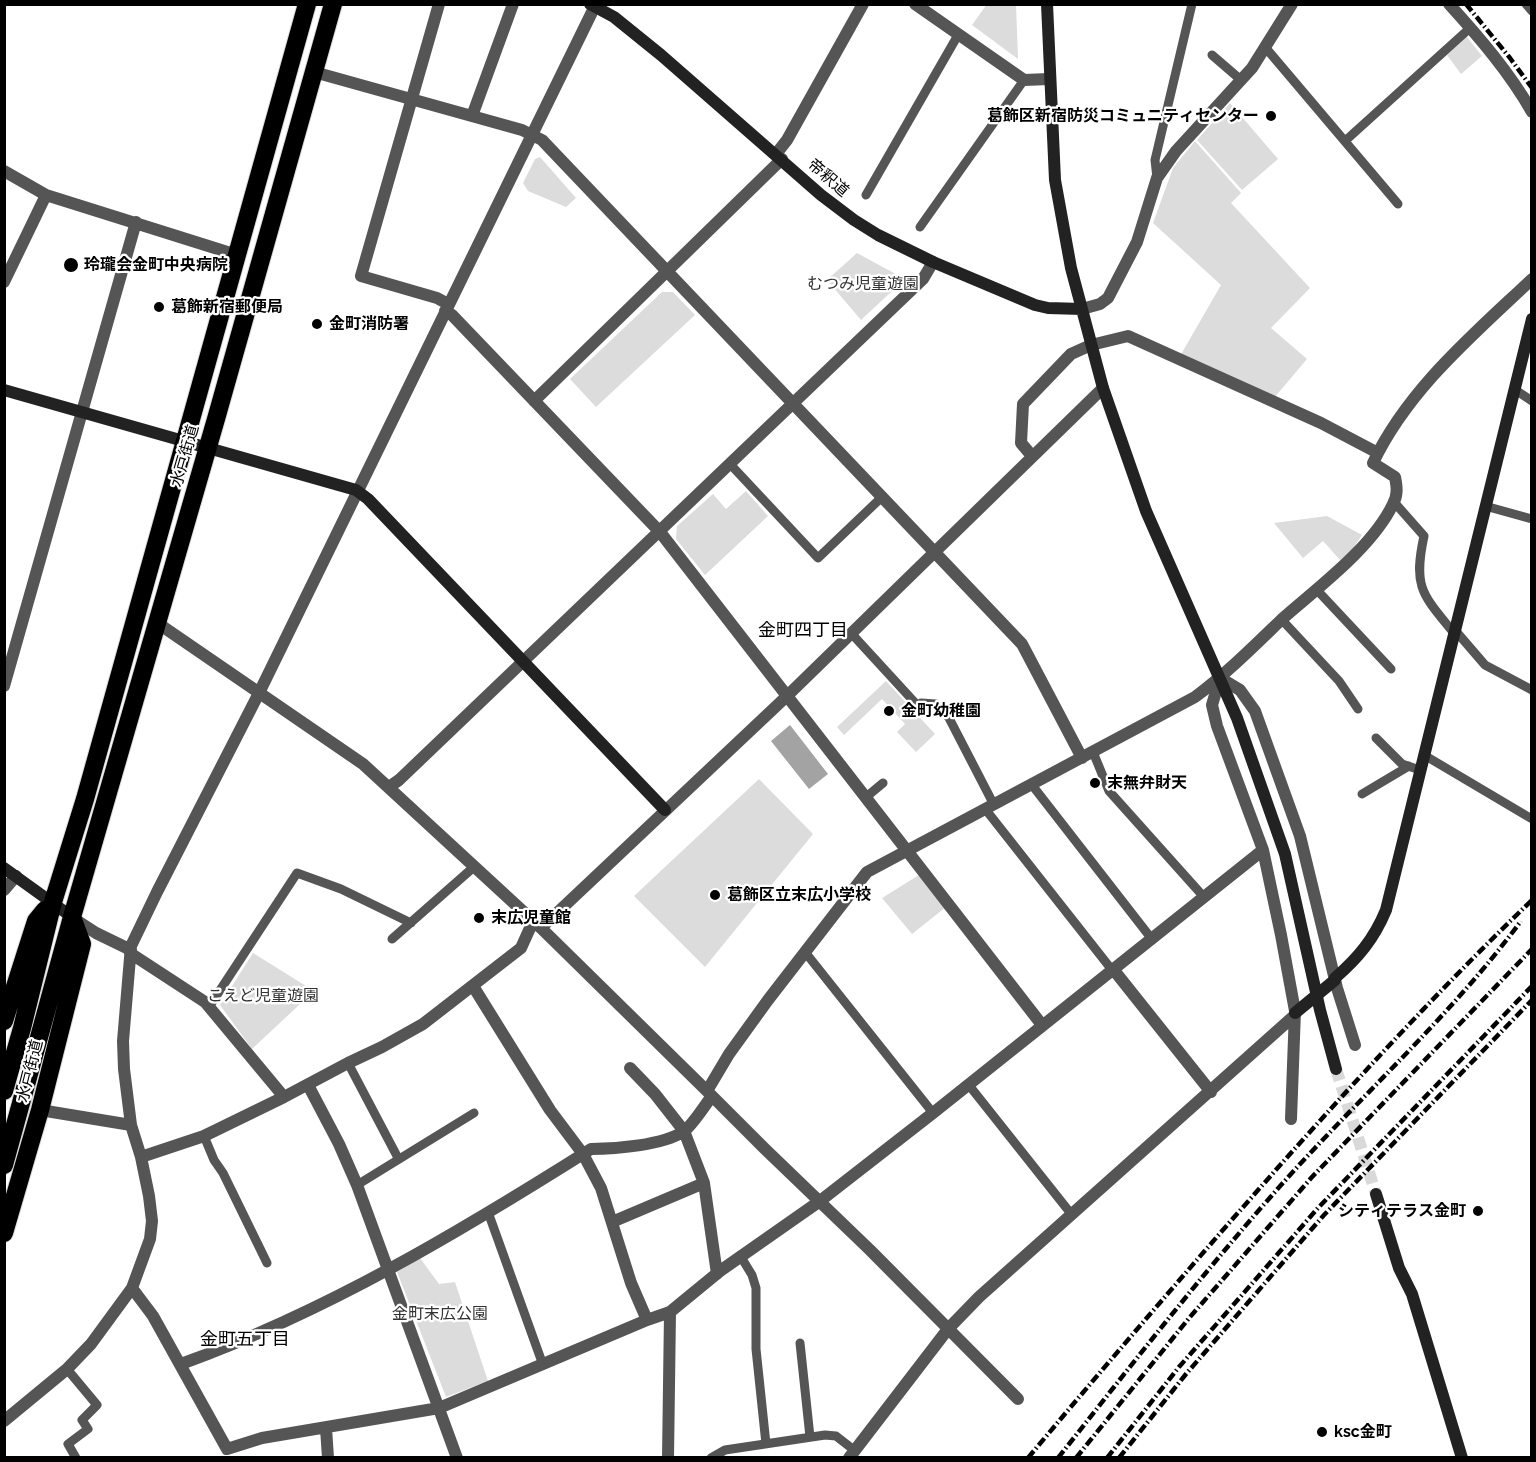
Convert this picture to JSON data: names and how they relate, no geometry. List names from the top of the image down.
{
  "streets": {
    "highway": ["水戸街道"],
    "street": ["帝釈道"]
  },
  "districts": ["金町四丁目", "金町五丁目"],
  "parks": ["むつみ児童遊園", "こえど児童遊園", "金町末広公園"],
  "places": [
    "葛飾区新宿防災コミュニティセンター",
    "玲瓏会金町中央病院",
    "葛飾新宿郵便局",
    "金町消防署",
    "金町幼稚園",
    "末無弁財天",
    "葛飾区立末広小学校",
    "末広児童館",
    "シティテラス金町",
    "ksc金町"
  ]
}
